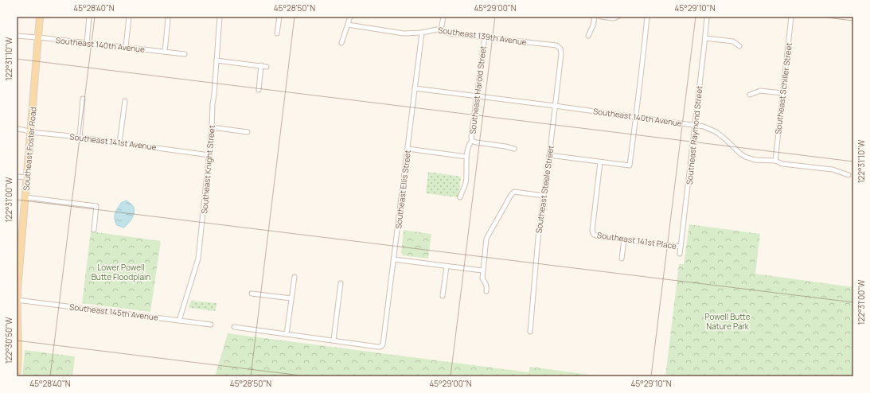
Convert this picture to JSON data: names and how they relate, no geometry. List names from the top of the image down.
{
  "streets": {
    "main road": ["Southeast Foster Road"],
    "street": [
      "Southeast 139th Avenue",
      "Southeast 140th Avenue",
      "Southeast Schiller Street",
      "Southeast Harold Street",
      "Southeast Raymond Street",
      "Southeast 141st Avenue",
      "Southeast Knight Street",
      "Southeast Ellis Street",
      "Southeast Steele Street",
      "Southeast 141st Place",
      "Southeast 145th Avenue"
    ]
  },
  "crossings": [
    ["Southeast 139th Avenue", "Southeast Harold Street"],
    ["Southeast 139th Avenue", "Southeast Ellis Street"],
    ["Southeast 139th Avenue", "Southeast Steele Street"],
    ["Southeast 140th Avenue", "Southeast Schiller Street"],
    ["Southeast 140th Avenue", "Southeast Harold Street"],
    ["Southeast 140th Avenue", "Southeast Raymond Street"],
    ["Southeast 140th Avenue", "Southeast Foster Road"],
    ["Southeast 140th Avenue", "Southeast Ellis Street"],
    ["Southeast 140th Avenue", "Southeast Steele Street"],
    ["Southeast Raymond Street", "Southeast 141st Place"],
    ["Southeast 141st Avenue", "Southeast Foster Road"],
    ["Southeast 141st Avenue", "Southeast Knight Street"],
    ["Southeast Foster Road", "Southeast 145th Avenue"],
    ["Southeast Knight Street", "Southeast 145th Avenue"]
  ],
  "parks": ["Lower Powell Butte Floodplain", "Powell Butte Nature Park"],
  "coordinates": [
    "45°28'40\"N",
    "45°28'50\"N",
    "45°29'00\"N",
    "45°29'10\"N",
    "122°31'10\"W",
    "122°31'00\"W",
    "122°30'50\"W"
  ]
}
